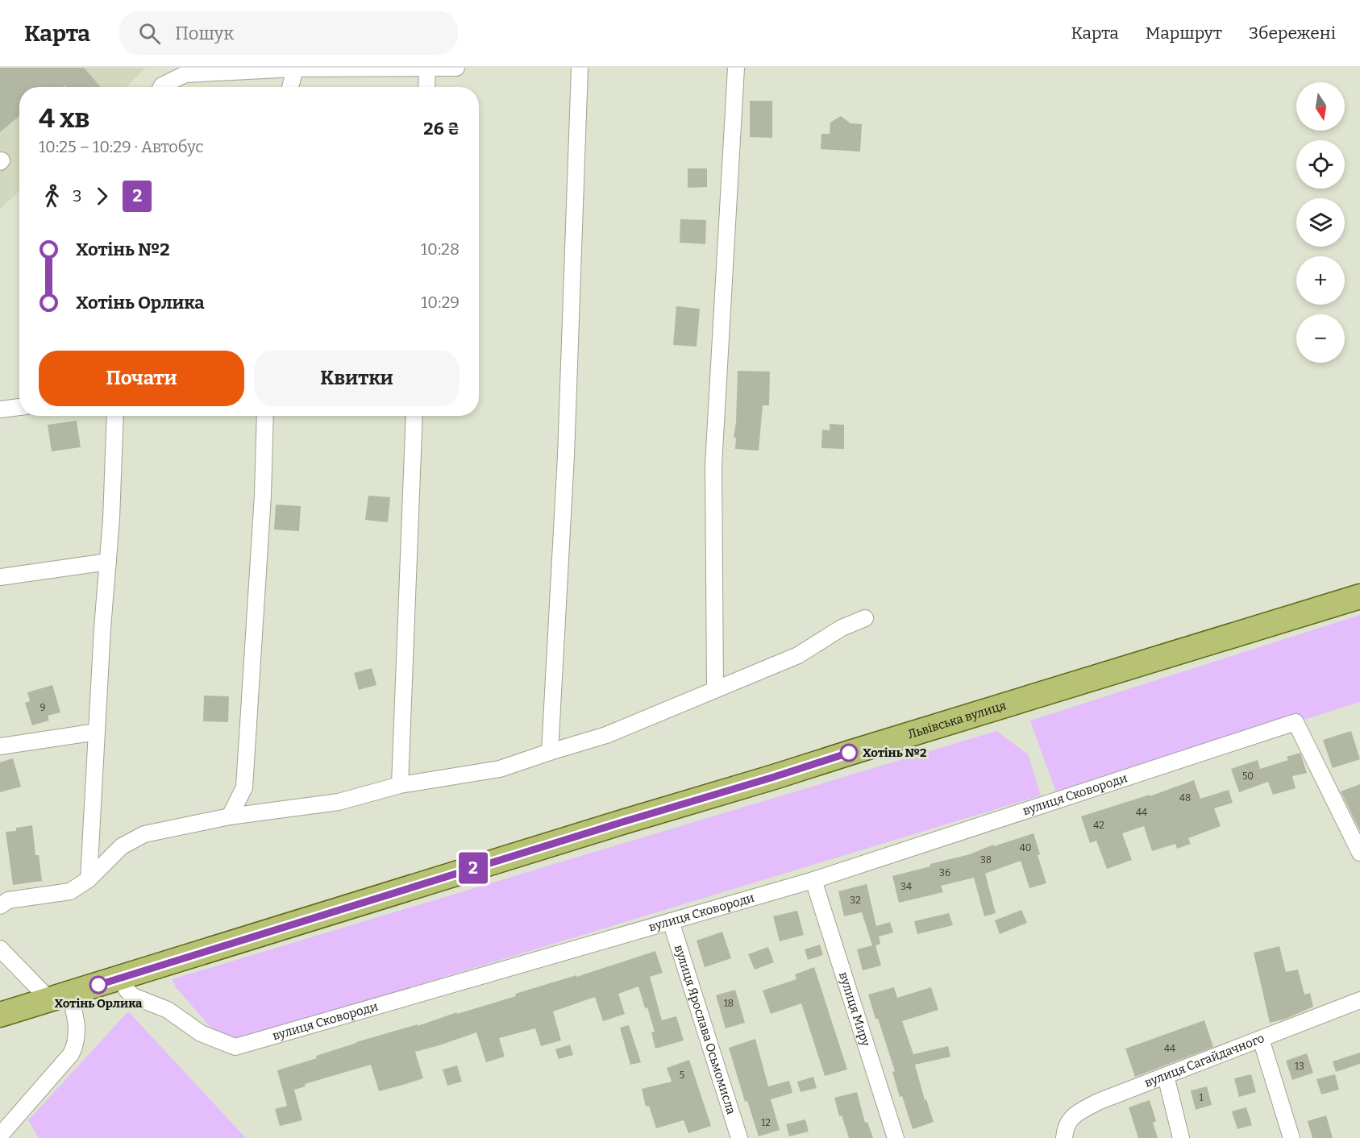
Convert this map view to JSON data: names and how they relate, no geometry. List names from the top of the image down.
{
  "streets": {
    "main road": ["Львівська вулиця"],
    "street": [
      "вулиця Сковороди",
      "вулиця Миру",
      "вулиця Ярослава Осьмомисла",
      "вулиця Сагайдачного"
    ]
  },
  "crossings": [
    ["Львівська вулиця", "вулиця Сковороди"],
    ["вулиця Сковороди", "вулиця Миру"],
    ["вулиця Сковороди", "вулиця Ярослава Осьмомисла"]
  ],
  "places": ["Хотінь №2", "Хотінь Орлика"],
  "lines": ["bus line 2"],
  "house_numbers": [
    "9",
    "50",
    "48",
    "44",
    "42",
    "40",
    "38",
    "36",
    "34",
    "32",
    "18",
    "44",
    "13",
    "5",
    "1",
    "12"
  ],
  "north": "bottom",
  "page": {
    "header": "Карта",
    "search": "Пошук",
    "nav": ["Карта", "Маршрут", "Збережені"],
    "on_map": "2",
    "map_buttons": ["+", "−"],
    "heading": ["4 хв", "10:25 – 10:29 · Автобус", "26 ₴"],
    "legs": ["3", "2"],
    "list": [
      {
        "name": "Хотінь №2",
        "value": "10:28"
      },
      {
        "name": "Хотінь Орлика",
        "value": "10:29"
      }
    ],
    "buttons": ["Почати", "Квитки"]
  }
}
